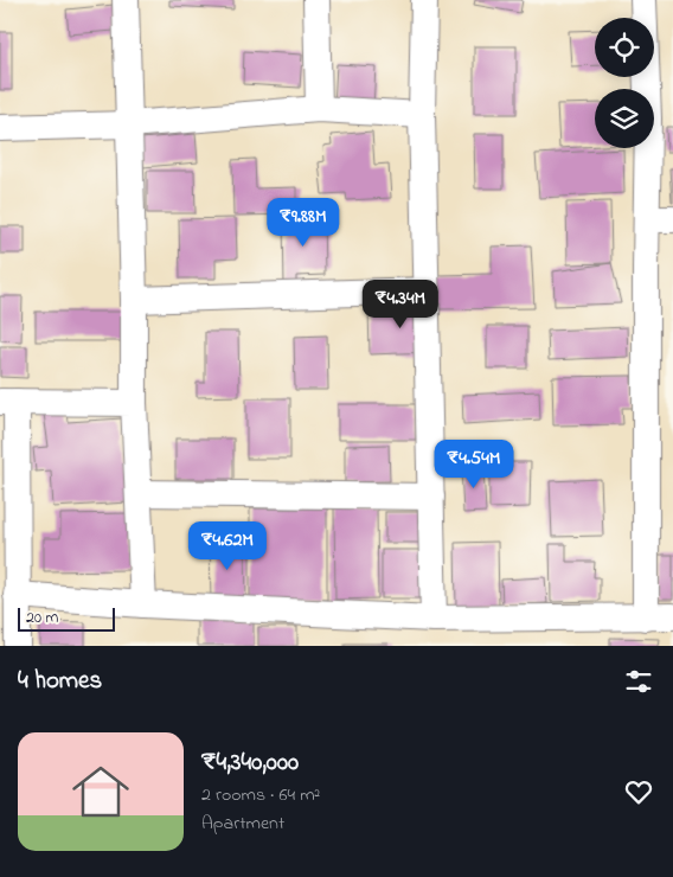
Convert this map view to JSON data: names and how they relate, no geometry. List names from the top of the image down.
{
  "scale_bar": "20 m",
  "page": {
    "price": [
      "₹9.88M",
      "₹4.34M",
      "₹4.54M",
      "₹4.62M"
    ],
    "scale": "20 m",
    "heading": "4 homes",
    "list": [
      {
        "name": "₹4,340,000",
        "note": "2 rooms · 64 m² · Apartment"
      }
    ]
  }
}
